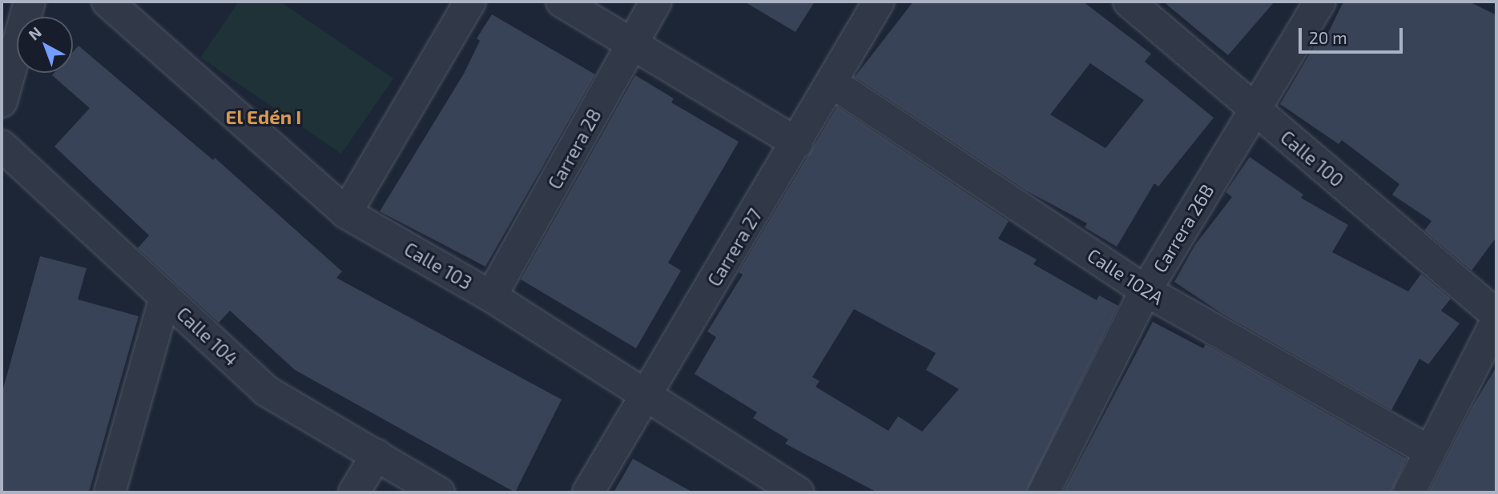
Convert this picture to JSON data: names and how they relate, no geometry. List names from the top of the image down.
{
  "streets": {
    "street": [
      "Carrera 28",
      "Calle 100",
      "Carrera 26B",
      "Carrera 27",
      "Calle 103",
      "Calle 102A",
      "Calle 104"
    ]
  },
  "crossings": [
    ["Carrera 28", "Calle 103"],
    ["Calle 100", "Carrera 26B"],
    ["Carrera 26B", "Calle 102A"],
    ["Carrera 27", "Calle 103"],
    ["Carrera 27", "Calle 102A"]
  ],
  "districts": ["El Edén I"],
  "scale_bar": "20 m",
  "north": "top left"
}
